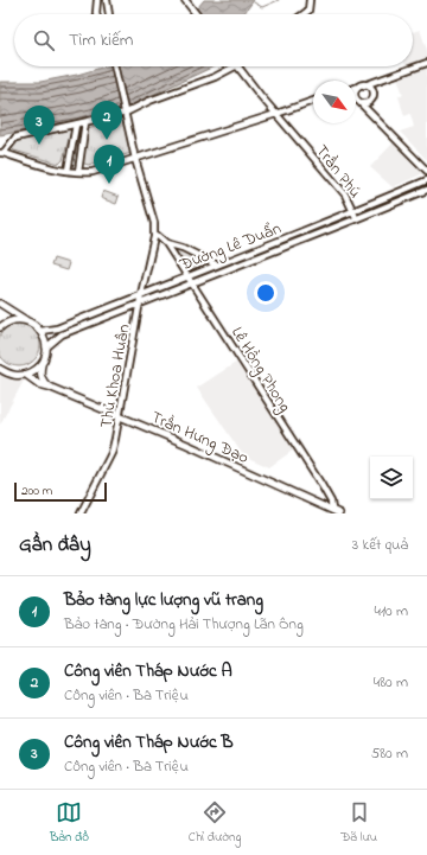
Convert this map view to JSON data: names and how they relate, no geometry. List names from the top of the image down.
{
  "streets": {
    "main road": [
      "Trần Phú",
      "Đường Lê Duẩn",
      "Lê Hồng Phong",
      "Thủ Khoa Huân",
      "Trần Hưng Đạo"
    ]
  },
  "crossings": [
    ["Trần Phú", "Đường Lê Duẩn"],
    ["Đường Lê Duẩn", "Lê Hồng Phong"],
    ["Đường Lê Duẩn", "Thủ Khoa Huân"],
    ["Lê Hồng Phong", "Thủ Khoa Huân"],
    ["Lê Hồng Phong", "Trần Hưng Đạo"],
    ["Thủ Khoa Huân", "Trần Hưng Đạo"]
  ],
  "scale_bar": "200 m",
  "north": "bottom right",
  "page": {
    "search": "Tìm kiếm",
    "pins": ["2", "3", "1"],
    "scale": "200 m",
    "heading": ["Gần đây", "3 kết quả"],
    "list": [
      {
        "mark": "1",
        "name": "Bảo tàng lực lượng vũ trang",
        "note": "Bảo tàng · Đường Hải Thượng Lãn Ông",
        "value": "410 m"
      },
      {
        "mark": "2",
        "name": "Công viên Tháp Nước A",
        "note": "Công viên · Bà Triệu",
        "value": "480 m"
      },
      {
        "mark": "3",
        "name": "Công viên Tháp Nước B",
        "note": "Công viên · Bà Triệu",
        "value": "580 m"
      }
    ],
    "nav": ["Bản đồ", "Chỉ đường", "Đã lưu"]
  }
}
